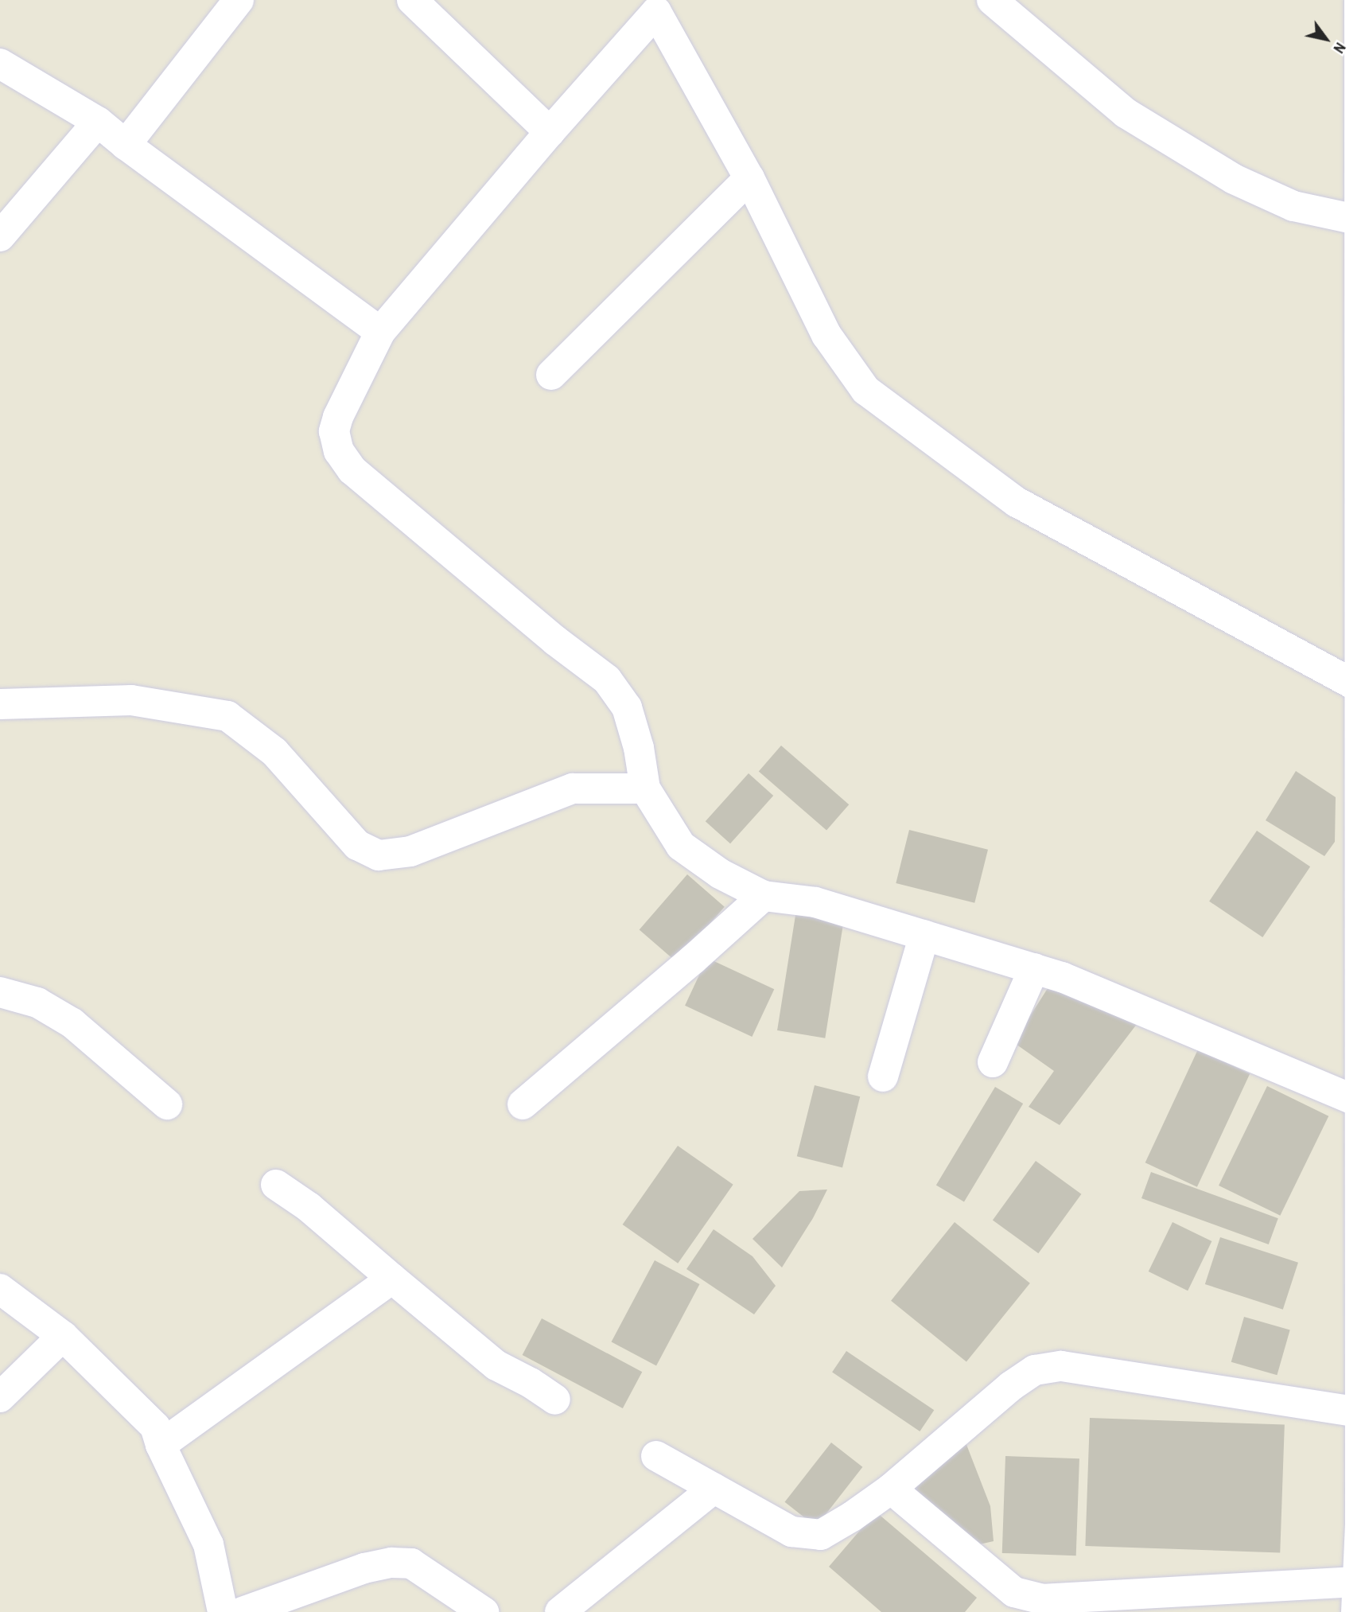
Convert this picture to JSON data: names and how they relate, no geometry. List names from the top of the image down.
{
  "north": "bottom right"
}
